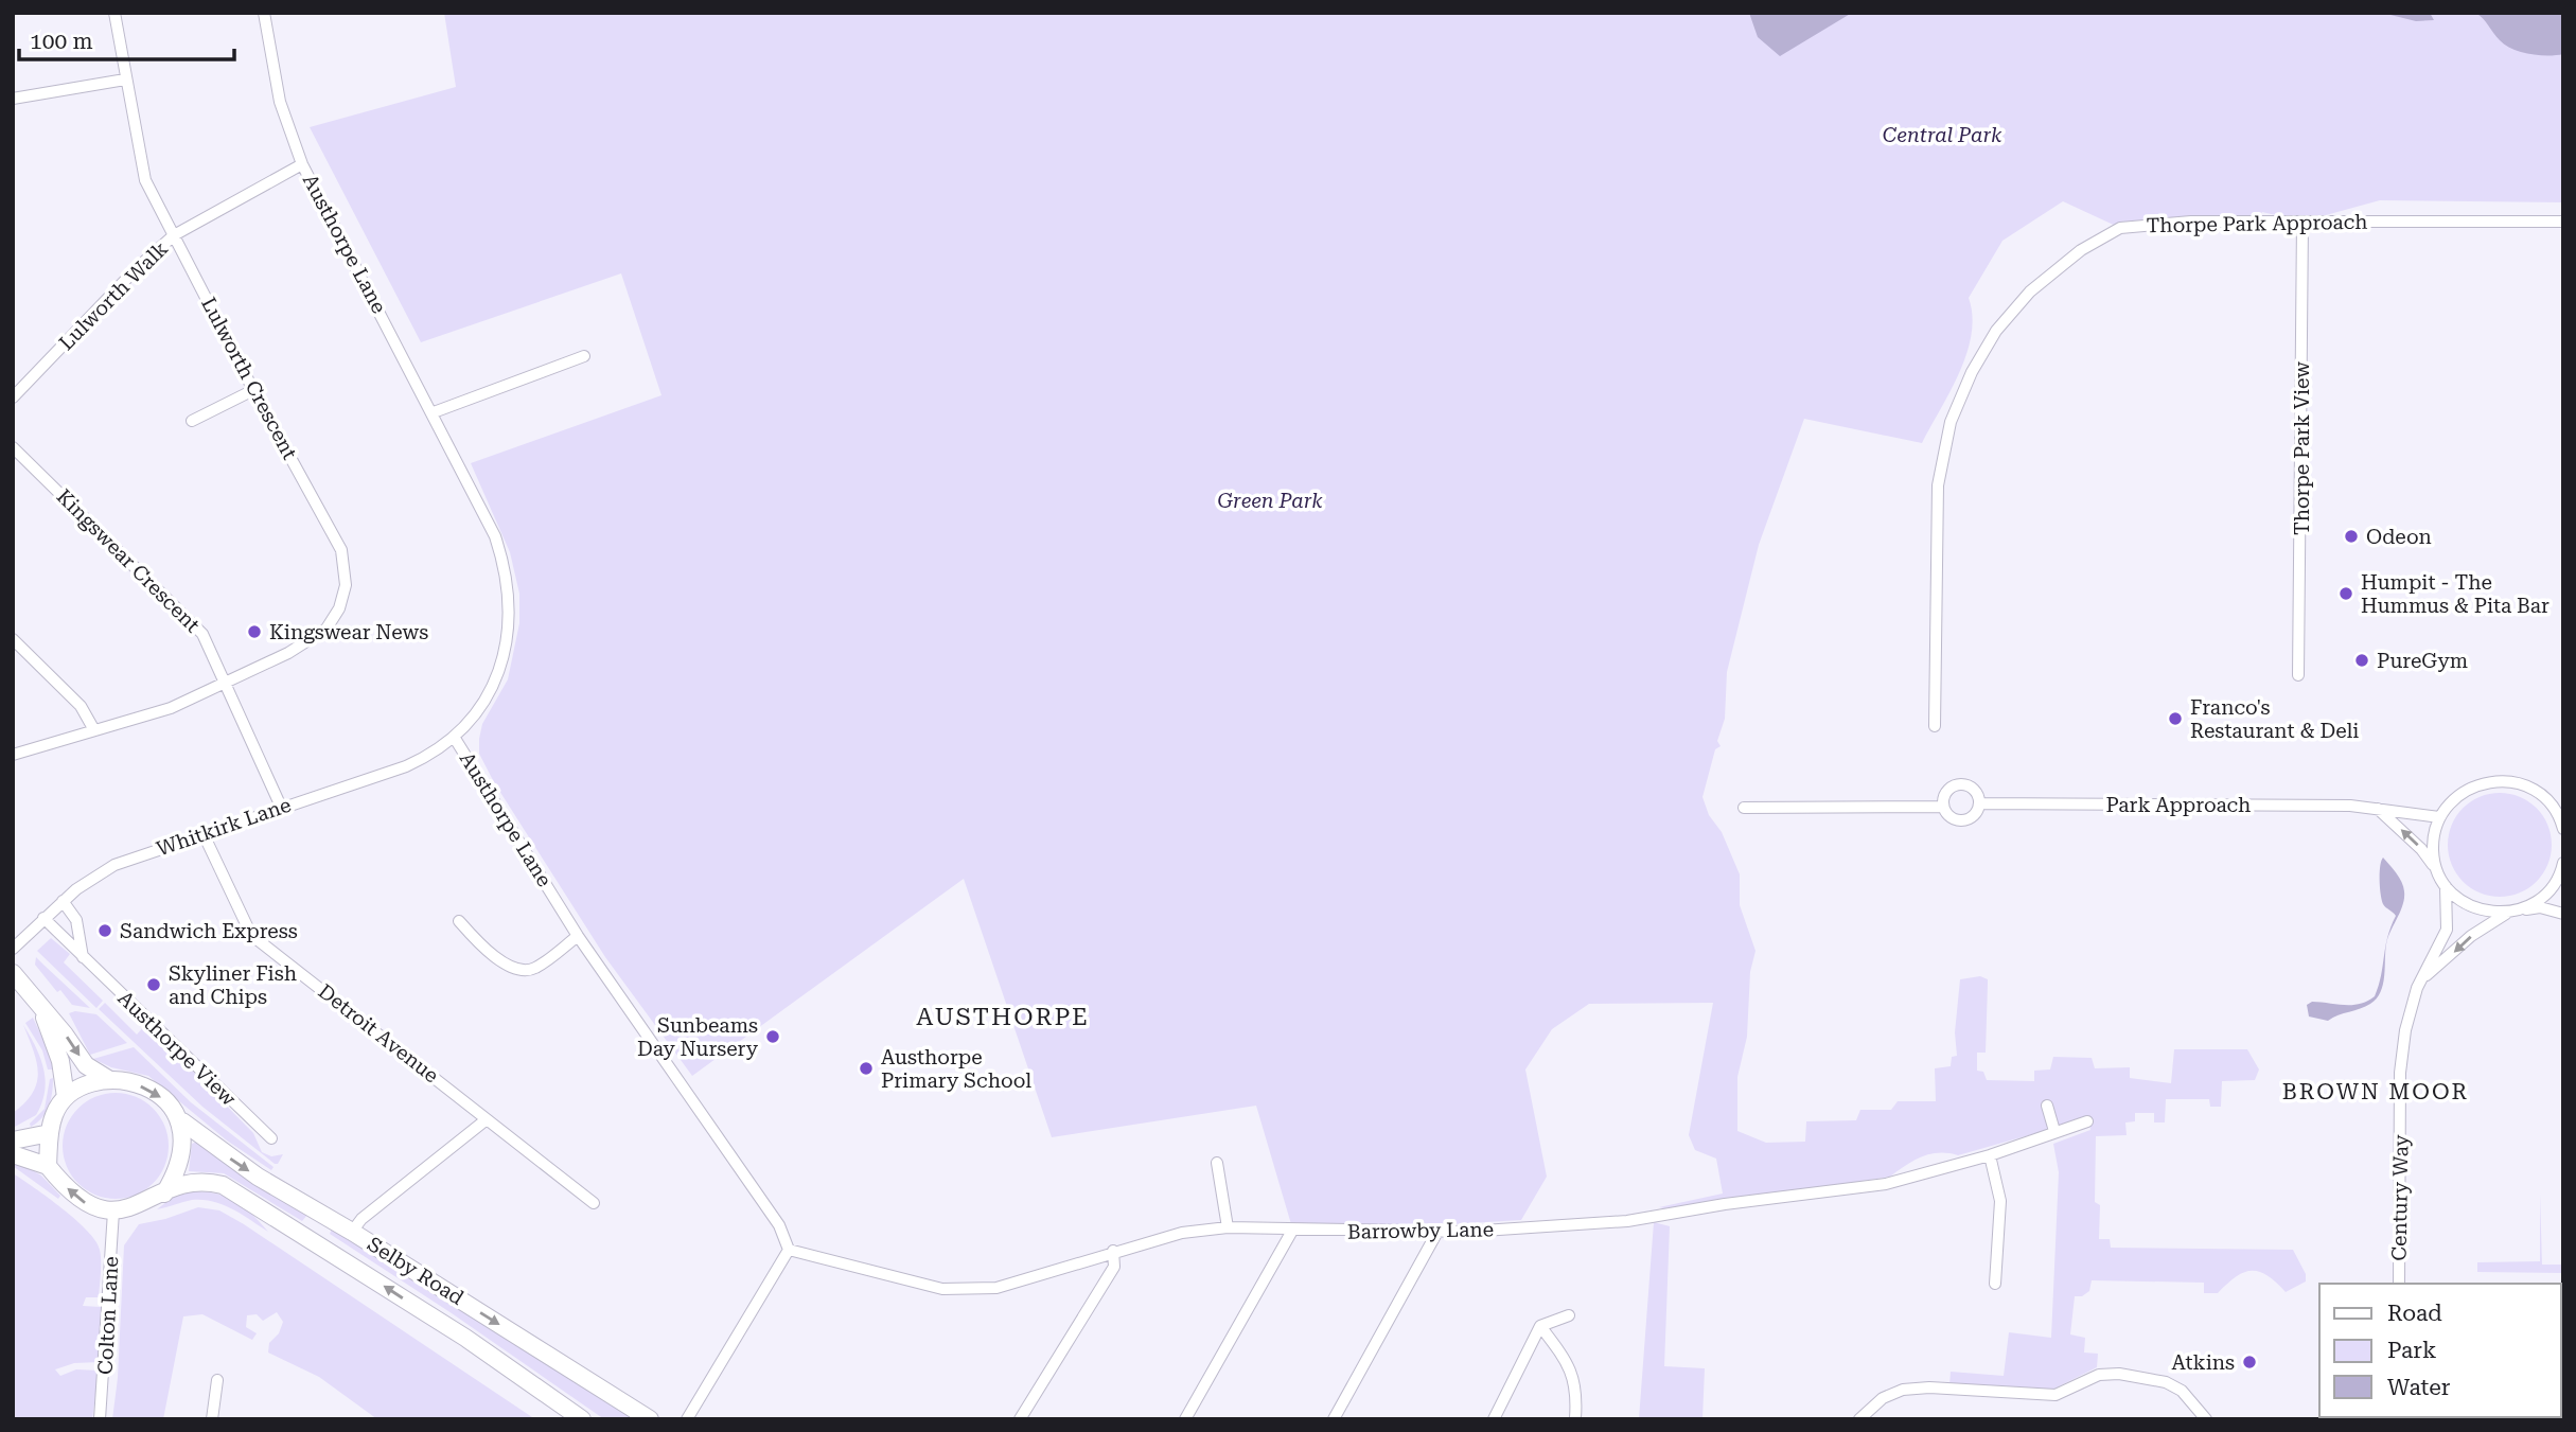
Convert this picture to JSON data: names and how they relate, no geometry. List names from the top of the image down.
{
  "streets": {
    "main road": ["Selby Road"],
    "street": [
      "Thorpe Park Approach",
      "Austhorpe Lane",
      "Lulworth Walk",
      "Lulworth Crescent",
      "Thorpe Park View",
      "Kingswear Crescent",
      "Park Approach",
      "Whitkirk Lane",
      "Detroit Avenue",
      "Austhorpe View",
      "Century Way",
      "Barrowby Lane",
      "Colton Lane"
    ]
  },
  "crossings": [
    ["Thorpe Park Approach", "Thorpe Park View"],
    ["Austhorpe Lane", "Lulworth Walk"],
    ["Austhorpe Lane", "Whitkirk Lane"],
    ["Austhorpe Lane", "Barrowby Lane"],
    ["Lulworth Walk", "Lulworth Crescent"],
    ["Lulworth Crescent", "Kingswear Crescent"],
    ["Kingswear Crescent", "Whitkirk Lane"],
    ["Whitkirk Lane", "Detroit Avenue"],
    ["Whitkirk Lane", "Austhorpe View"],
    ["Selby Road", "Colton Lane"]
  ],
  "districts": ["AUSTHORPE", "BROWN MOOR"],
  "parks": ["Central Park", "Green Park"],
  "places": [
    "Odeon",
    "Humpit - The Hummus & Pita Bar",
    "Kingswear News",
    "PureGym",
    "Franco's Restaurant & Deli",
    "Sandwich Express",
    "Skyliner Fish and Chips",
    "Sunbeams Day Nursery",
    "Austhorpe Primary School",
    "Atkins"
  ],
  "legend": ["Road", "Park", "Water"],
  "scale_bar": "100 m"
}
